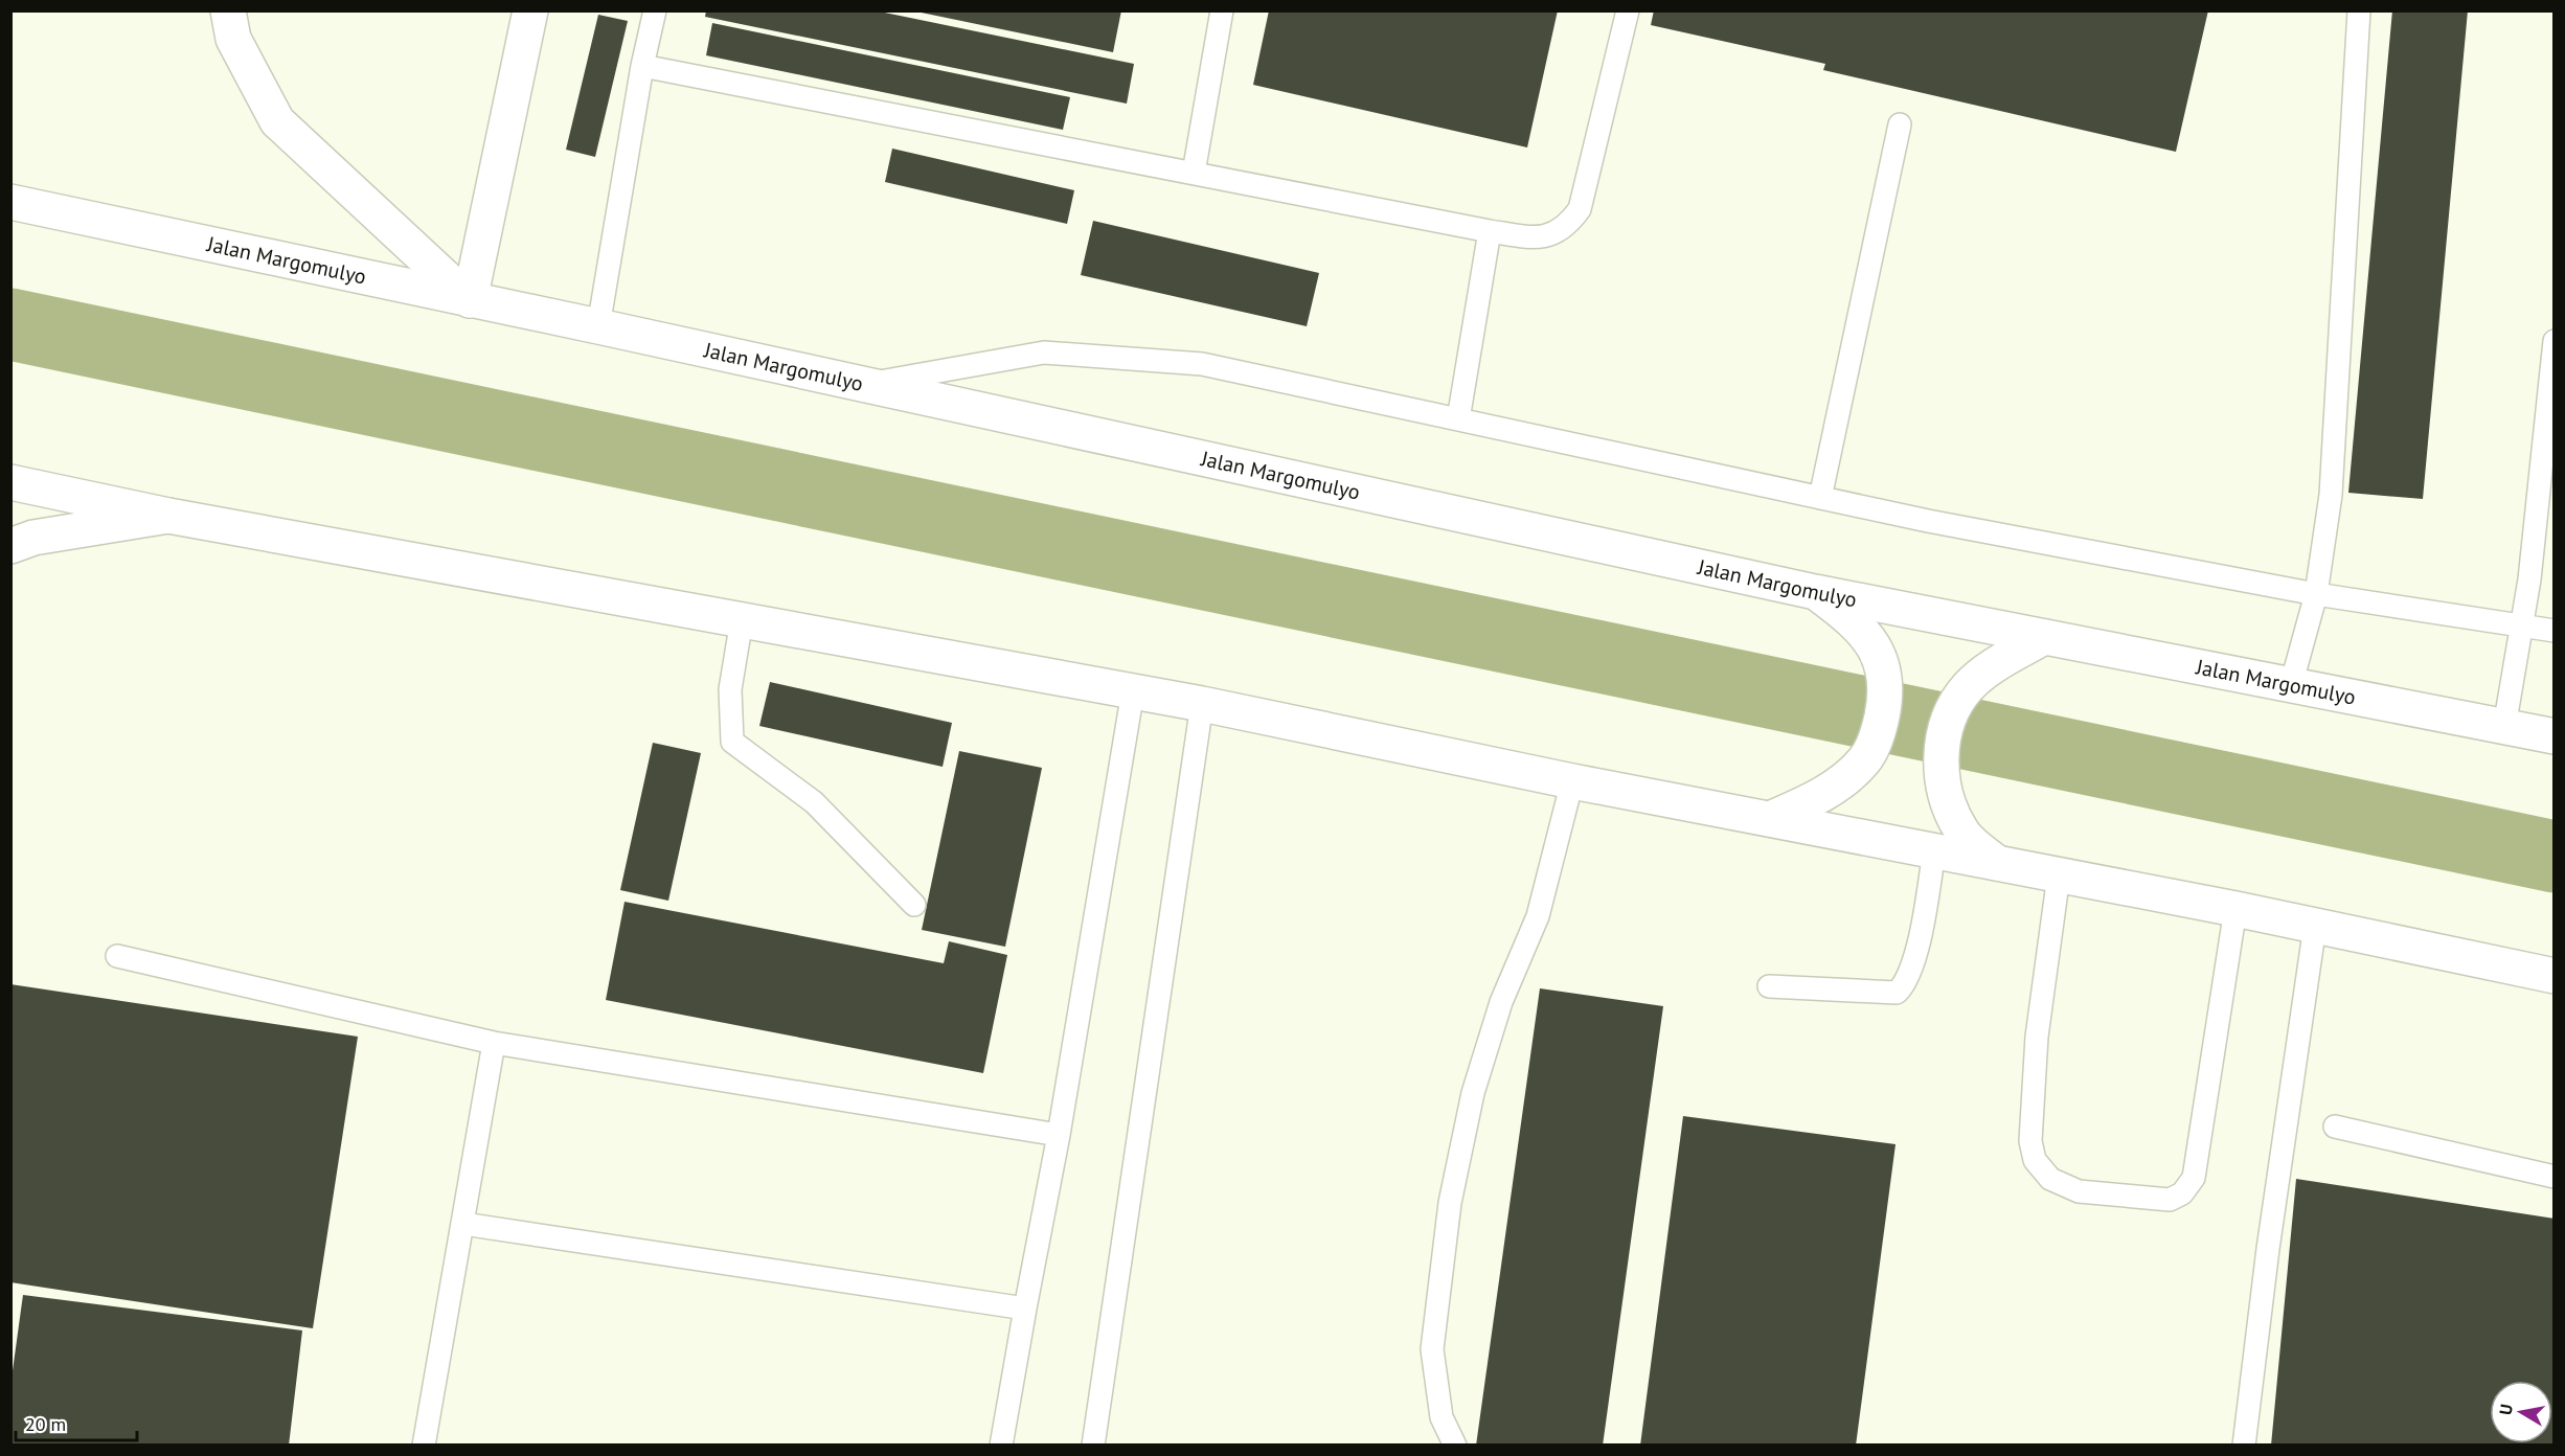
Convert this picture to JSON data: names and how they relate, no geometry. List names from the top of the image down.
{
  "streets": {
    "main road": ["Jalan Margomulyo"]
  },
  "scale_bar": "20 m",
  "north": "left"
}
